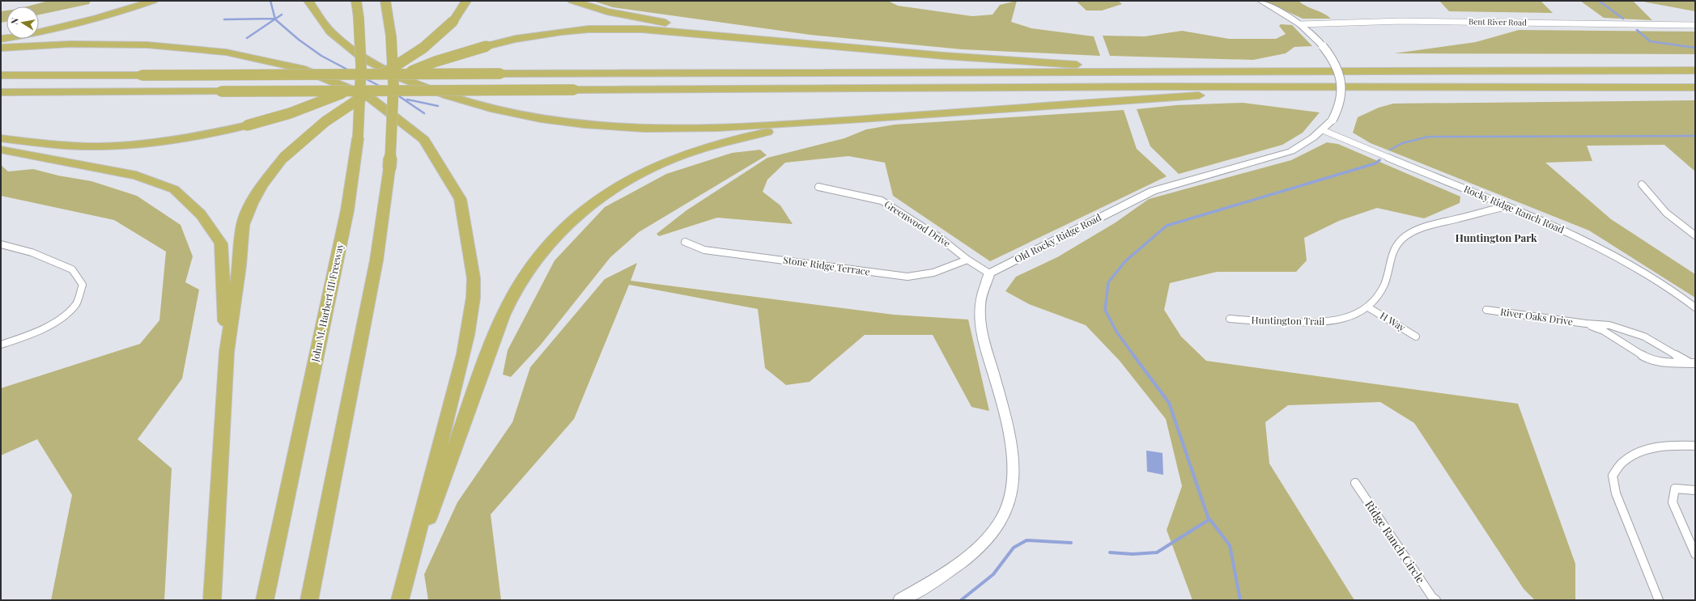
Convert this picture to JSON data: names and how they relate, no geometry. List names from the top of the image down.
{
  "streets": {
    "highway": ["John M. Harbert III Freeway"],
    "street": [
      "Bent River Road",
      "Rocky Ridge Ranch Road",
      "Greenwood Drive",
      "Old Rocky Ridge Road",
      "Stone Ridge Terrace",
      "River Oaks Drive",
      "Huntington Trail",
      "H Way",
      "Ridge Ranch Circle"
    ]
  },
  "crossings": [
    ["Bent River Road", "Old Rocky Ridge Road"],
    ["Rocky Ridge Ranch Road", "Old Rocky Ridge Road"],
    ["Rocky Ridge Ranch Road", "Huntington Trail"],
    ["Greenwood Drive", "Old Rocky Ridge Road"],
    ["Greenwood Drive", "Stone Ridge Terrace"],
    ["Huntington Trail", "H Way"]
  ],
  "districts": ["Huntington Park"],
  "north": "left"
}
